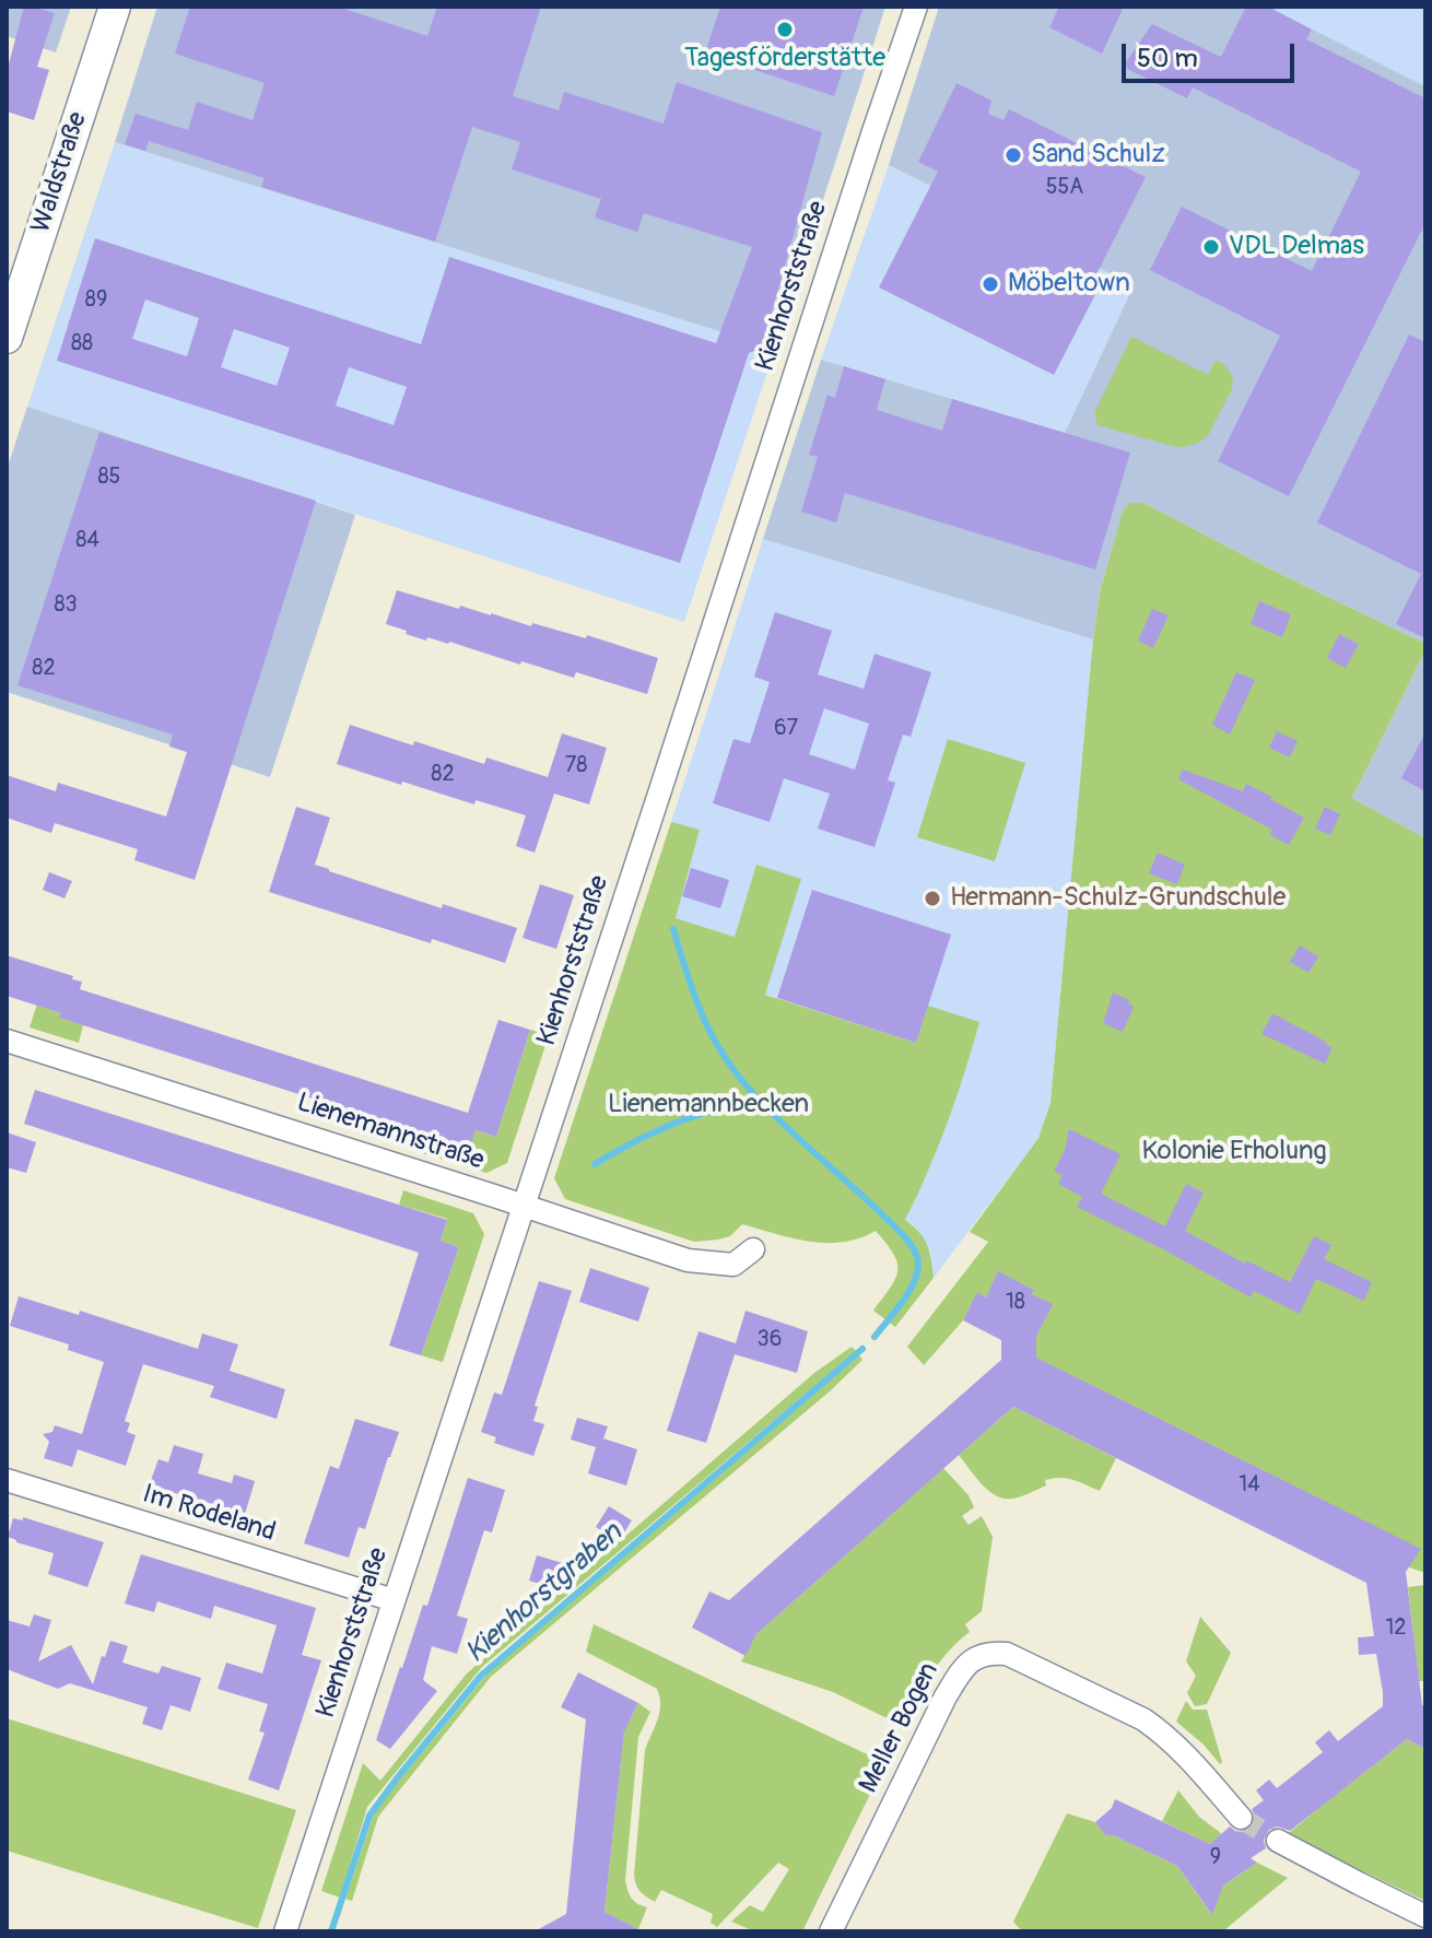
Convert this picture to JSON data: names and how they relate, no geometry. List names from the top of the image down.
{
  "streets": {
    "main road": ["Waldstraße"],
    "street": [
      "Kienhorststraße",
      "Lienemannstraße",
      "Im Rodeland",
      "Meller Bogen"
    ]
  },
  "crossings": [
    ["Kienhorststraße", "Lienemannstraße"],
    ["Kienhorststraße", "Im Rodeland"]
  ],
  "water": ["Kienhorstgraben"],
  "parks": ["Lienemannbecken", "Kolonie Erholung"],
  "places": [
    "Tagesförderstätte",
    "Sand Schulz",
    "VDL Delmas",
    "Möbeltown",
    "Hermann-Schulz-Grundschule"
  ],
  "house_numbers": [
    "55A",
    "89",
    "88",
    "85",
    "84",
    "83",
    "82",
    "67",
    "78",
    "82",
    "18",
    "36",
    "14",
    "12",
    "9"
  ],
  "scale_bar": "50 m"
}
